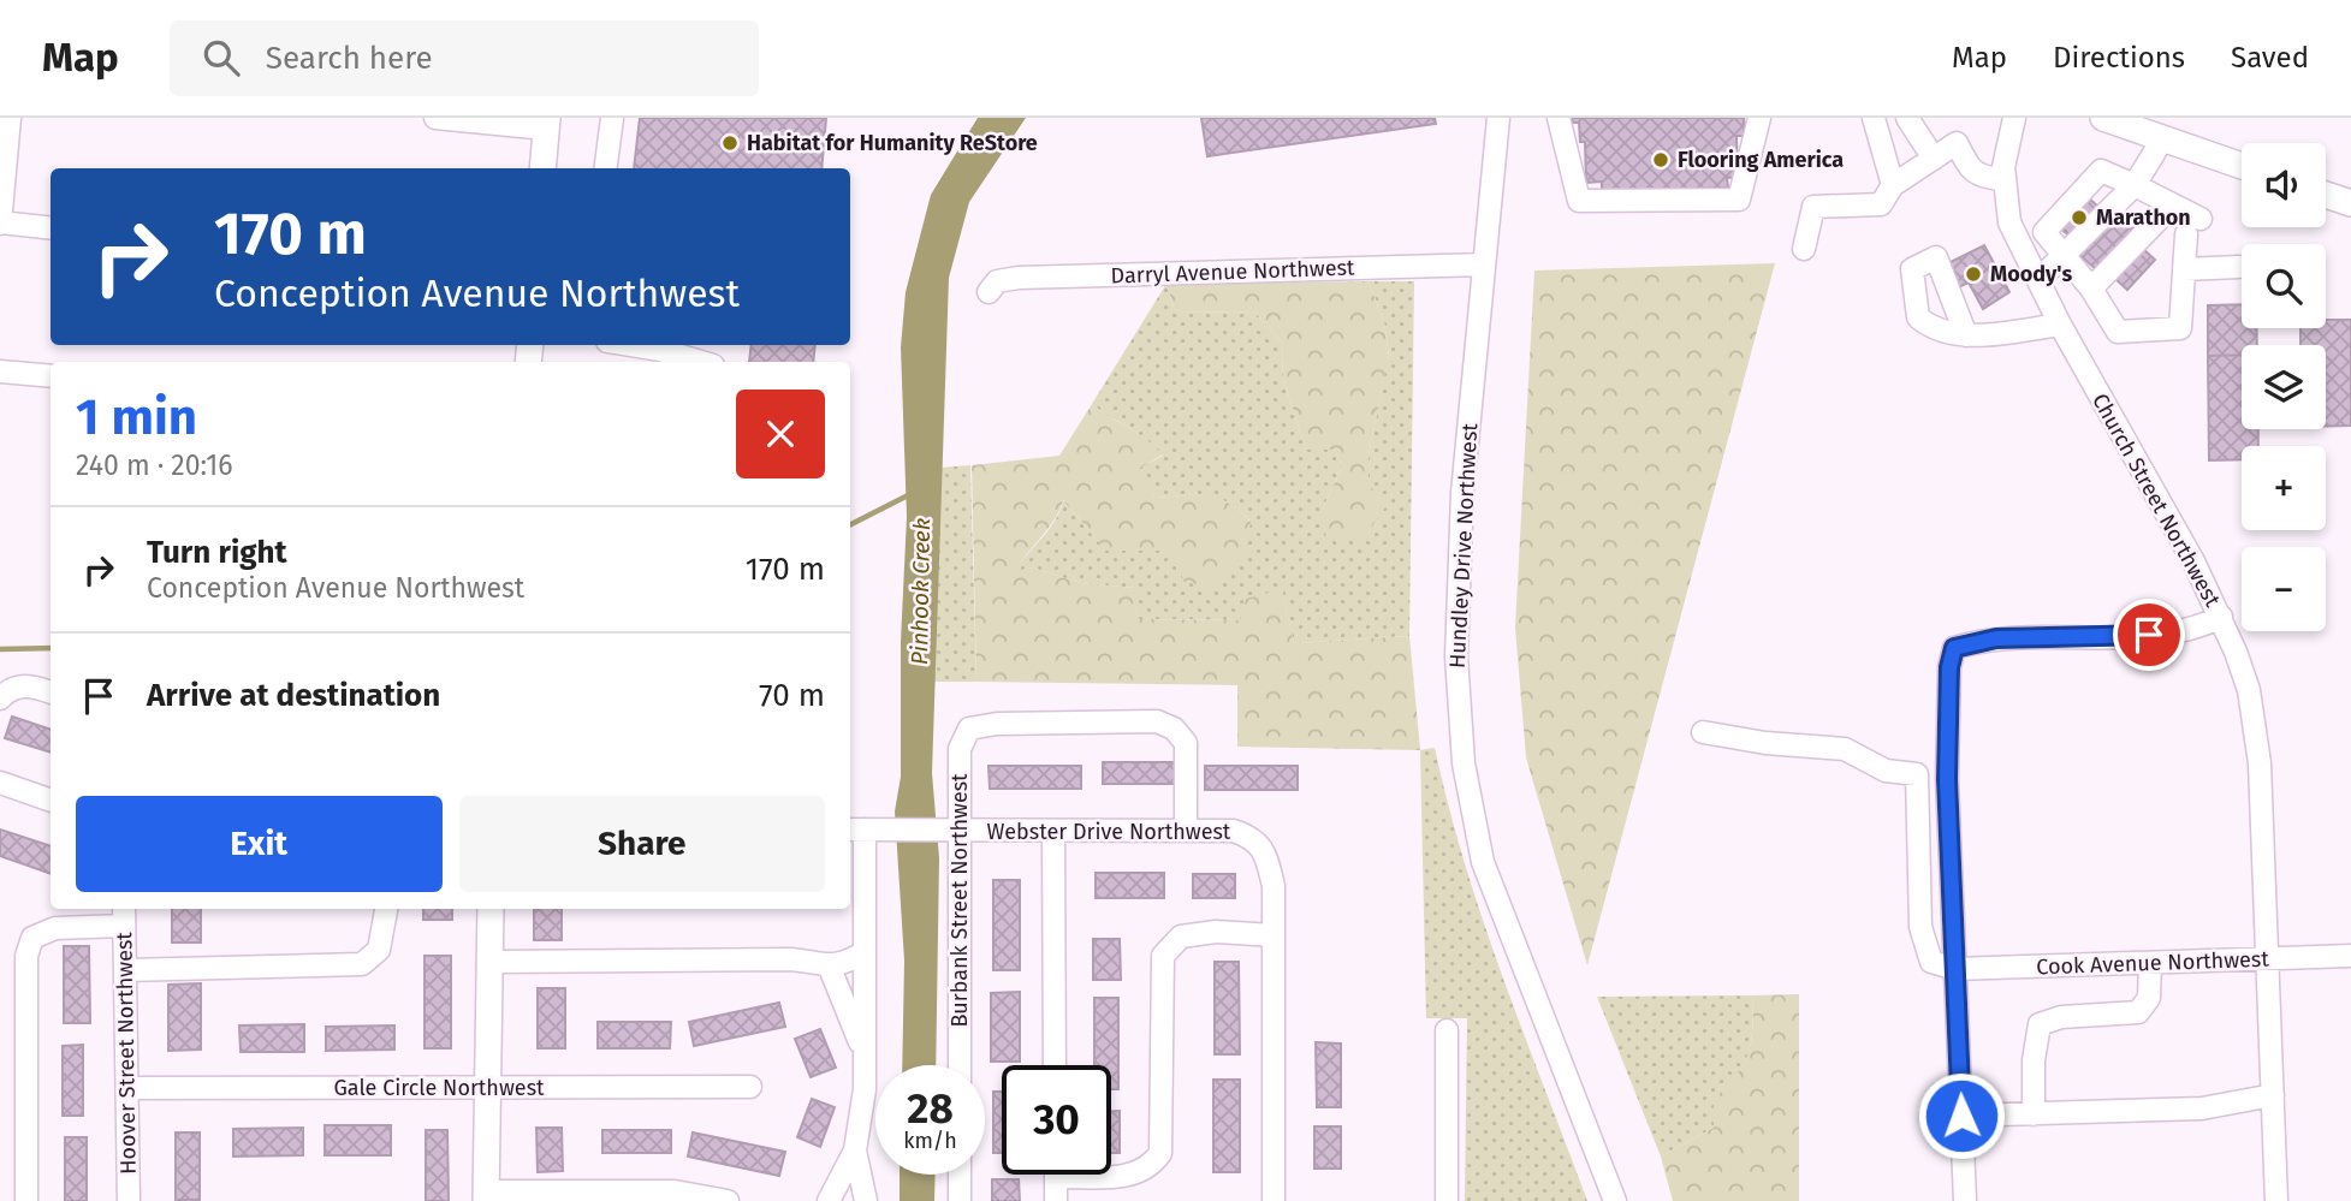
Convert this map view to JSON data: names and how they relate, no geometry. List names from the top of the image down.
{
  "streets": {
    "street": [
      "Darryl Avenue Northwest",
      "Church Street Northwest",
      "Hundley Drive Northwest",
      "Webster Drive Northwest",
      "Burbank Street Northwest",
      "Cook Avenue Northwest",
      "Hoover Street Northwest",
      "Gale Circle Northwest"
    ]
  },
  "crossings": [
    ["Darryl Avenue Northwest", "Hundley Drive Northwest"],
    ["Church Street Northwest", "Cook Avenue Northwest"],
    ["Webster Drive Northwest", "Burbank Street Northwest"],
    ["Hoover Street Northwest", "Gale Circle Northwest"]
  ],
  "water": ["Pinhook Creek"],
  "places": [
    "Habitat for Humanity ReStore",
    "Flooring America",
    "Marathon",
    "Moody's"
  ],
  "page": {
    "header": "Map",
    "search": "Search here",
    "nav": ["Map", "Directions", "Saved"],
    "map_buttons": ["+", "−"],
    "turn": ["170 m", "Conception Avenue Northwest"],
    "heading": ["1 min", "240 m · 20:16"],
    "list": [
      {
        "name": "Turn right",
        "note": "Conception Avenue Northwest",
        "value": "170 m"
      },
      {
        "name": "Arrive at destination",
        "value": "70 m"
      }
    ],
    "buttons": ["Exit", "Share"],
    "speed": "28 km/h",
    "limit": "30"
  }
}
